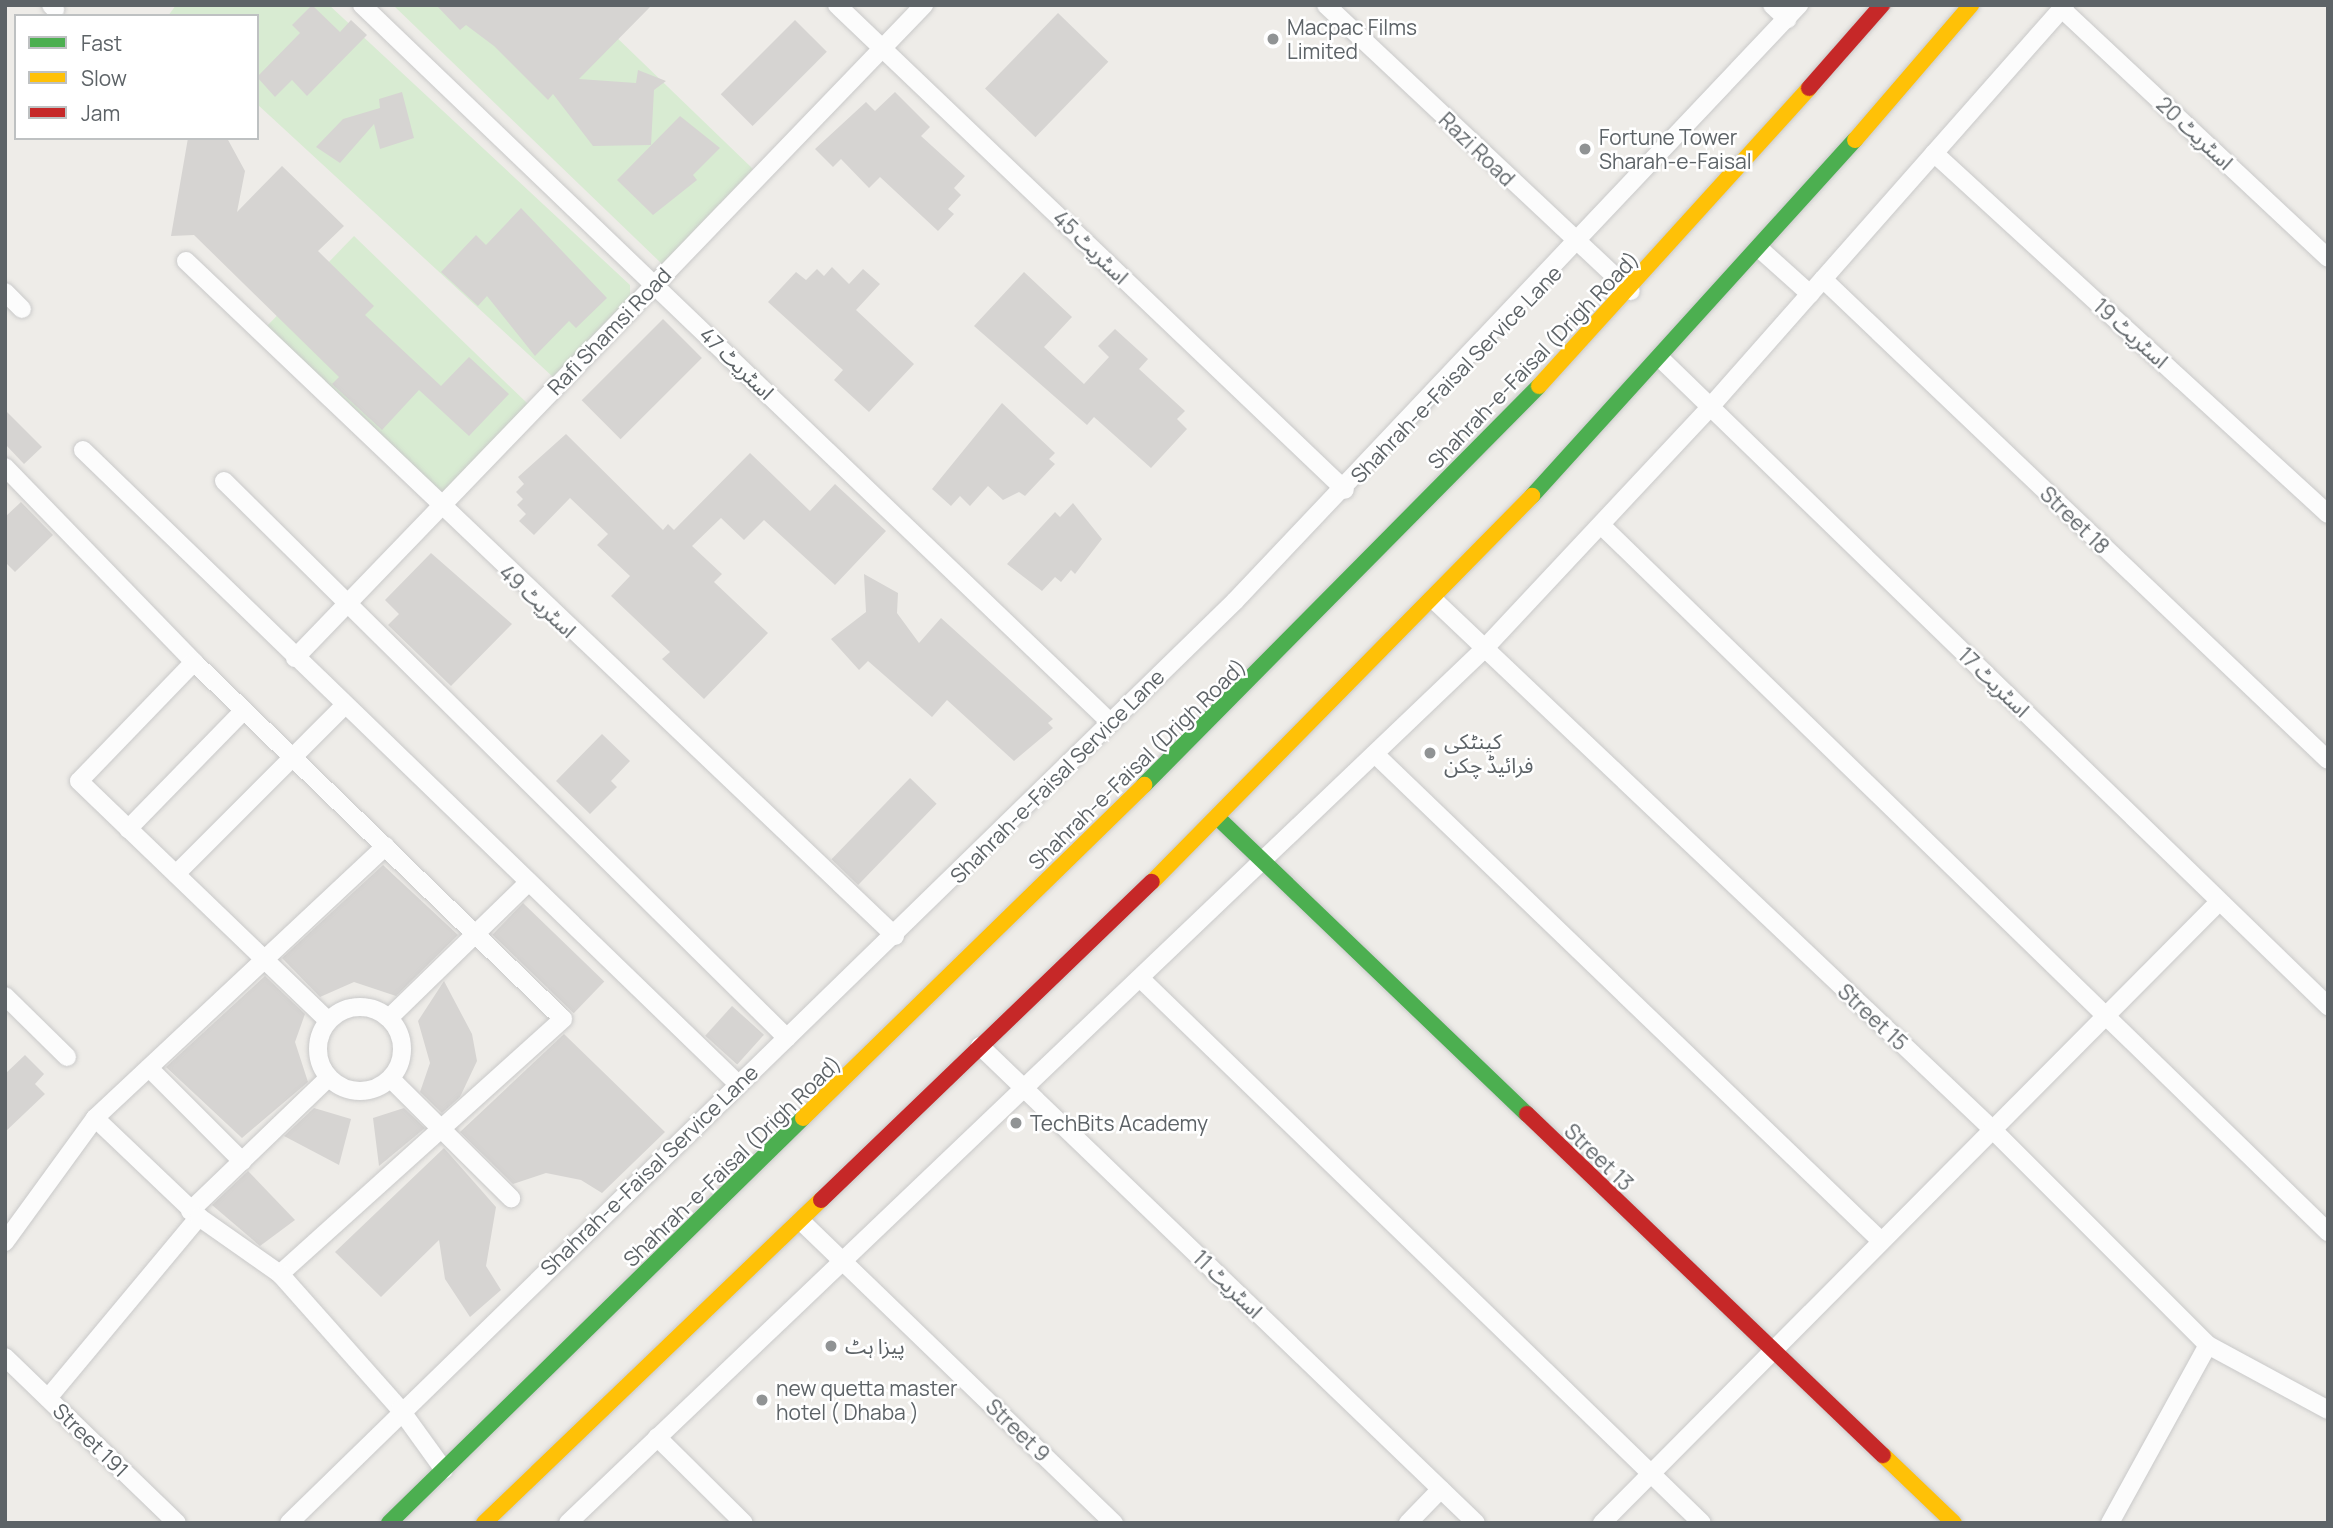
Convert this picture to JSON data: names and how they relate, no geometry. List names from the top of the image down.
{
  "streets": {
    "main road": ["Shahrah-e-Faisal (Drigh Road)", "Street 13"],
    "street": [
      "اسٹریٹ 20",
      "Razi Road",
      "اسٹریٹ 45",
      "Rafi Shamsi Road",
      "اسٹریٹ 19",
      "اسٹریٹ 47",
      "Shahrah-e-Faisal Service Lane",
      "Street 18",
      "اسٹریٹ 49",
      "اسٹریٹ 17",
      "Street 15",
      "اسٹریٹ 11",
      "Street 9",
      "Street 191"
    ]
  },
  "crossings": [
    ["Razi Road", "Shahrah-e-Faisal (Drigh Road)"],
    ["Razi Road", "Shahrah-e-Faisal Service Lane"],
    ["اسٹریٹ 45", "Rafi Shamsi Road"],
    ["اسٹریٹ 45", "Shahrah-e-Faisal Service Lane"],
    ["Rafi Shamsi Road", "اسٹریٹ 47"],
    ["Rafi Shamsi Road", "اسٹریٹ 49"],
    ["اسٹریٹ 47", "Shahrah-e-Faisal Service Lane"],
    ["Shahrah-e-Faisal Service Lane", "اسٹریٹ 49"]
  ],
  "places": [
    "Macpac Films Limited",
    "Fortune Tower Sharah-e-Faisal",
    "کینٹکی فرائیڈ چکن",
    "TechBits Academy",
    "پیزا ہٹ",
    "new quetta master hotel ( Dhaba )"
  ],
  "legend": ["Fast", "Slow", "Jam"]
}
